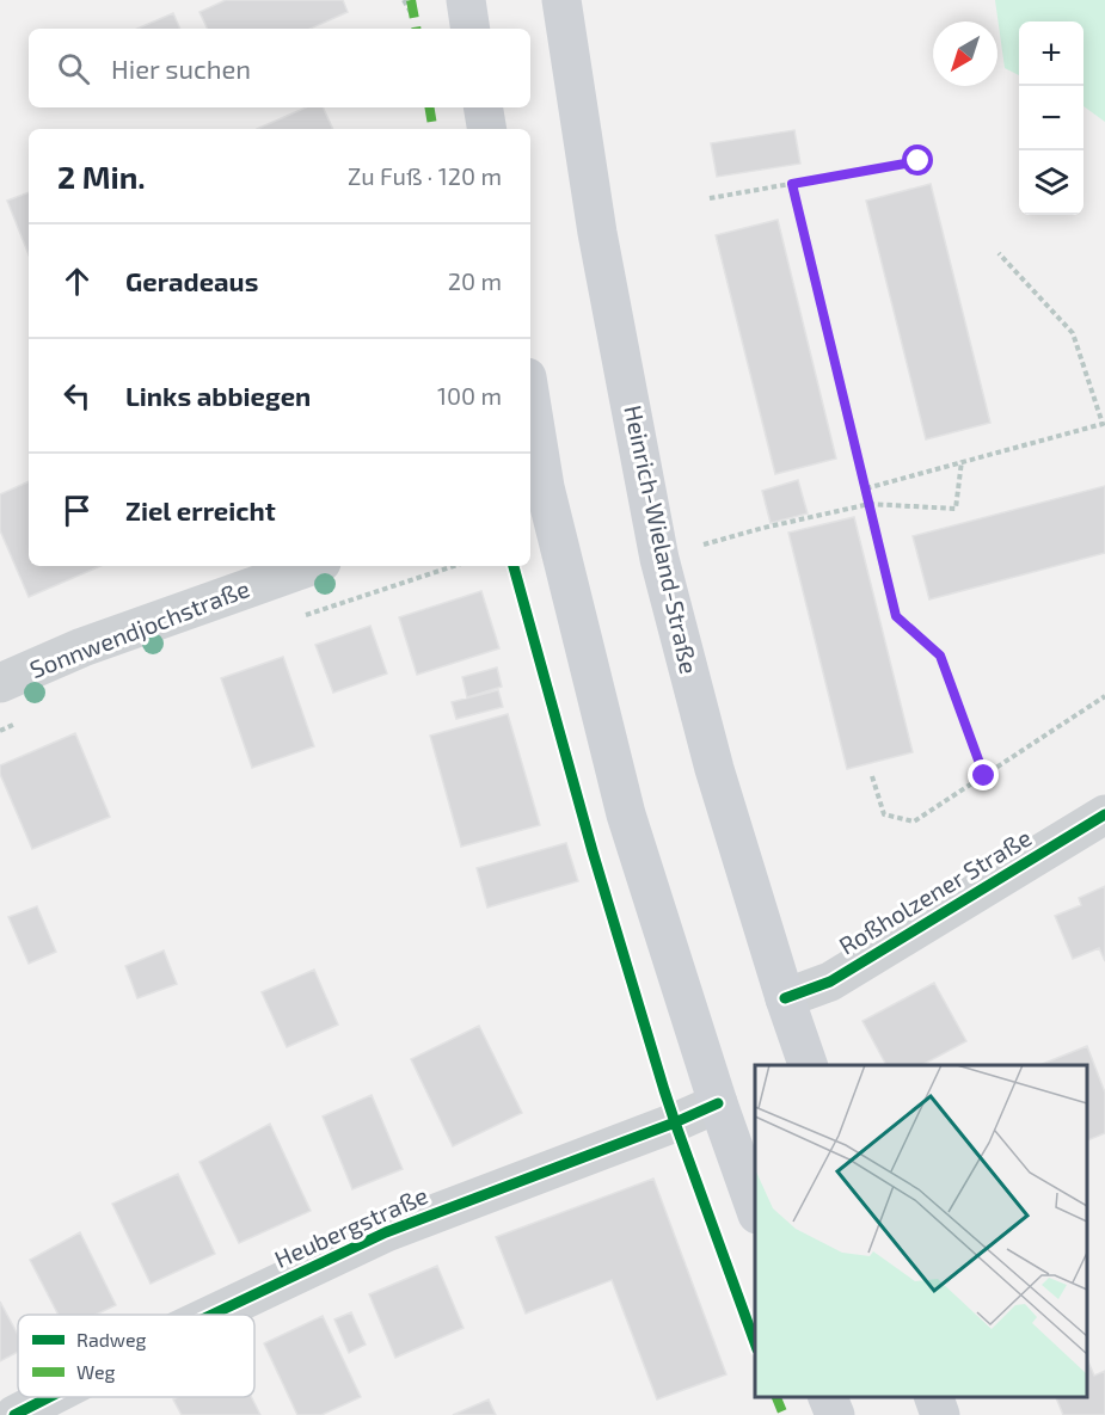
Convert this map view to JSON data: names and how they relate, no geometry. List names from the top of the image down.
{
  "streets": {
    "main road": ["Heinrich-Wieland-Straße"],
    "street": ["Sonnwendjochstraße", "Roßholzener Straße", "Heubergstraße"]
  },
  "crossings": [
    ["Heinrich-Wieland-Straße", "Roßholzener Straße"]
  ],
  "legend": ["Radweg", "Weg"],
  "north": "bottom left",
  "page": {
    "map_buttons": ["+", "−"],
    "search": "Hier suchen",
    "heading": ["2 Min.", "Zu Fuß · 120 m"],
    "list": [
      ["Geradeaus", "20 m"],
      ["Links abbiegen", "100 m"],
      "Ziel erreicht"
    ]
  }
}
